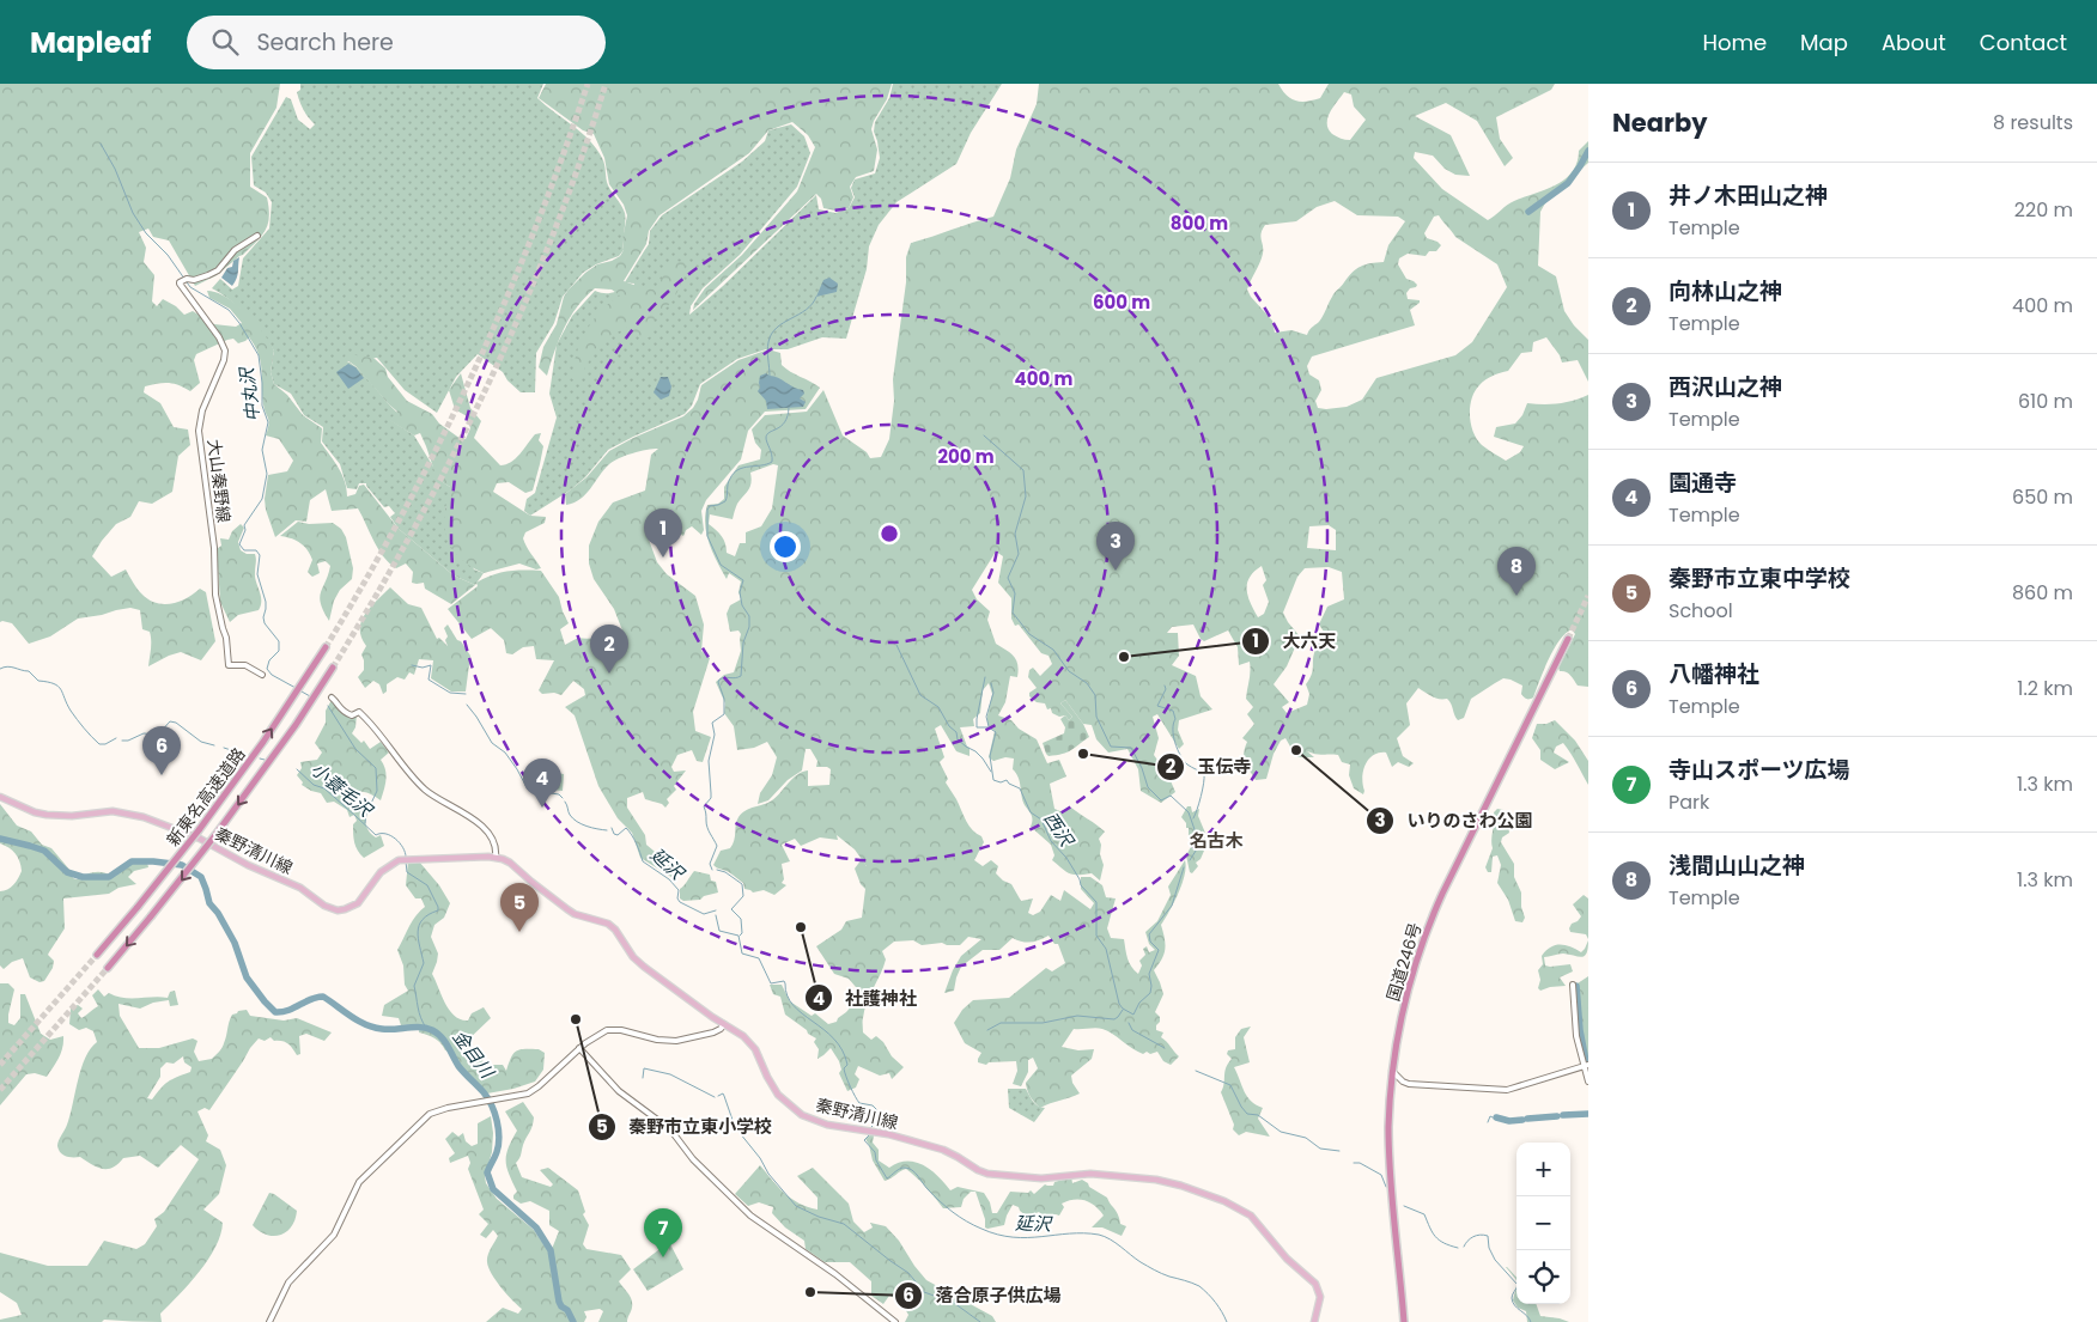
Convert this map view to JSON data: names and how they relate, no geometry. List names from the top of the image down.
{
  "streets": {
    "highway": ["新東名高速道路", "国道246号"],
    "main road": ["秦野清川線"],
    "street": ["大山秦野線"]
  },
  "districts": ["名古木"],
  "water": [
    "中丸沢",
    "小蓑毛沢",
    "西沢",
    "延沢",
    "金目川"
  ],
  "places": [
    "大六天",
    "いりのさわ公園",
    "玉伝寺",
    "社護神社",
    "秦野市立東小学校",
    "落合原子供広場"
  ],
  "page": {
    "header": "Mapleaf",
    "search": "Search here",
    "nav": [
      "Home",
      "Map",
      "About",
      "Contact"
    ],
    "heading": ["Nearby", "8 results"],
    "list": [
      {
        "mark": "1",
        "name": "井ノ木田山之神",
        "note": "Temple",
        "value": "220 m"
      },
      {
        "mark": "2",
        "name": "向林山之神",
        "note": "Temple",
        "value": "400 m"
      },
      {
        "mark": "3",
        "name": "西沢山之神",
        "note": "Temple",
        "value": "610 m"
      },
      {
        "mark": "4",
        "name": "園通寺",
        "note": "Temple",
        "value": "650 m"
      },
      {
        "mark": "5",
        "name": "秦野市立東中学校",
        "note": "School",
        "value": "860 m"
      },
      {
        "mark": "6",
        "name": "八幡神社",
        "note": "Temple",
        "value": "1.2 km"
      },
      {
        "mark": "7",
        "name": "寺山スポーツ広場",
        "note": "Park",
        "value": "1.3 km"
      },
      {
        "mark": "8",
        "name": "浅間山山之神",
        "note": "Temple",
        "value": "1.3 km"
      }
    ],
    "pins": [
      "1",
      "3",
      "8",
      "2",
      "6",
      "4",
      "5",
      "7"
    ],
    "map_buttons": ["+", "−"]
  },
  "rings": [
    "800 m",
    "600 m",
    "400 m",
    "200 m"
  ]
}
